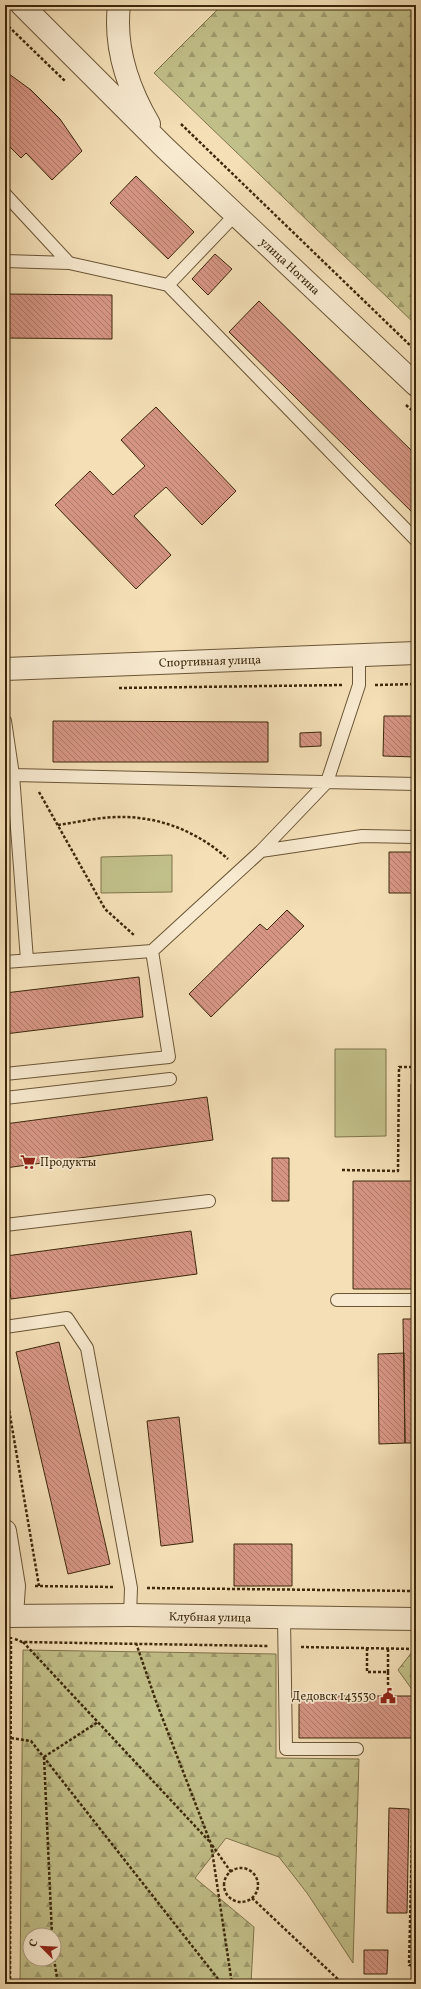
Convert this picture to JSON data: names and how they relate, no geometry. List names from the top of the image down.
{
  "streets": {
    "street": ["улица Ногина", "Спортивная улица", "Клубная улица"]
  },
  "places": {
    "supermarket": ["Продукты"],
    "public building": ["Дедовск 143530"]
  },
  "north": "top left"
}
